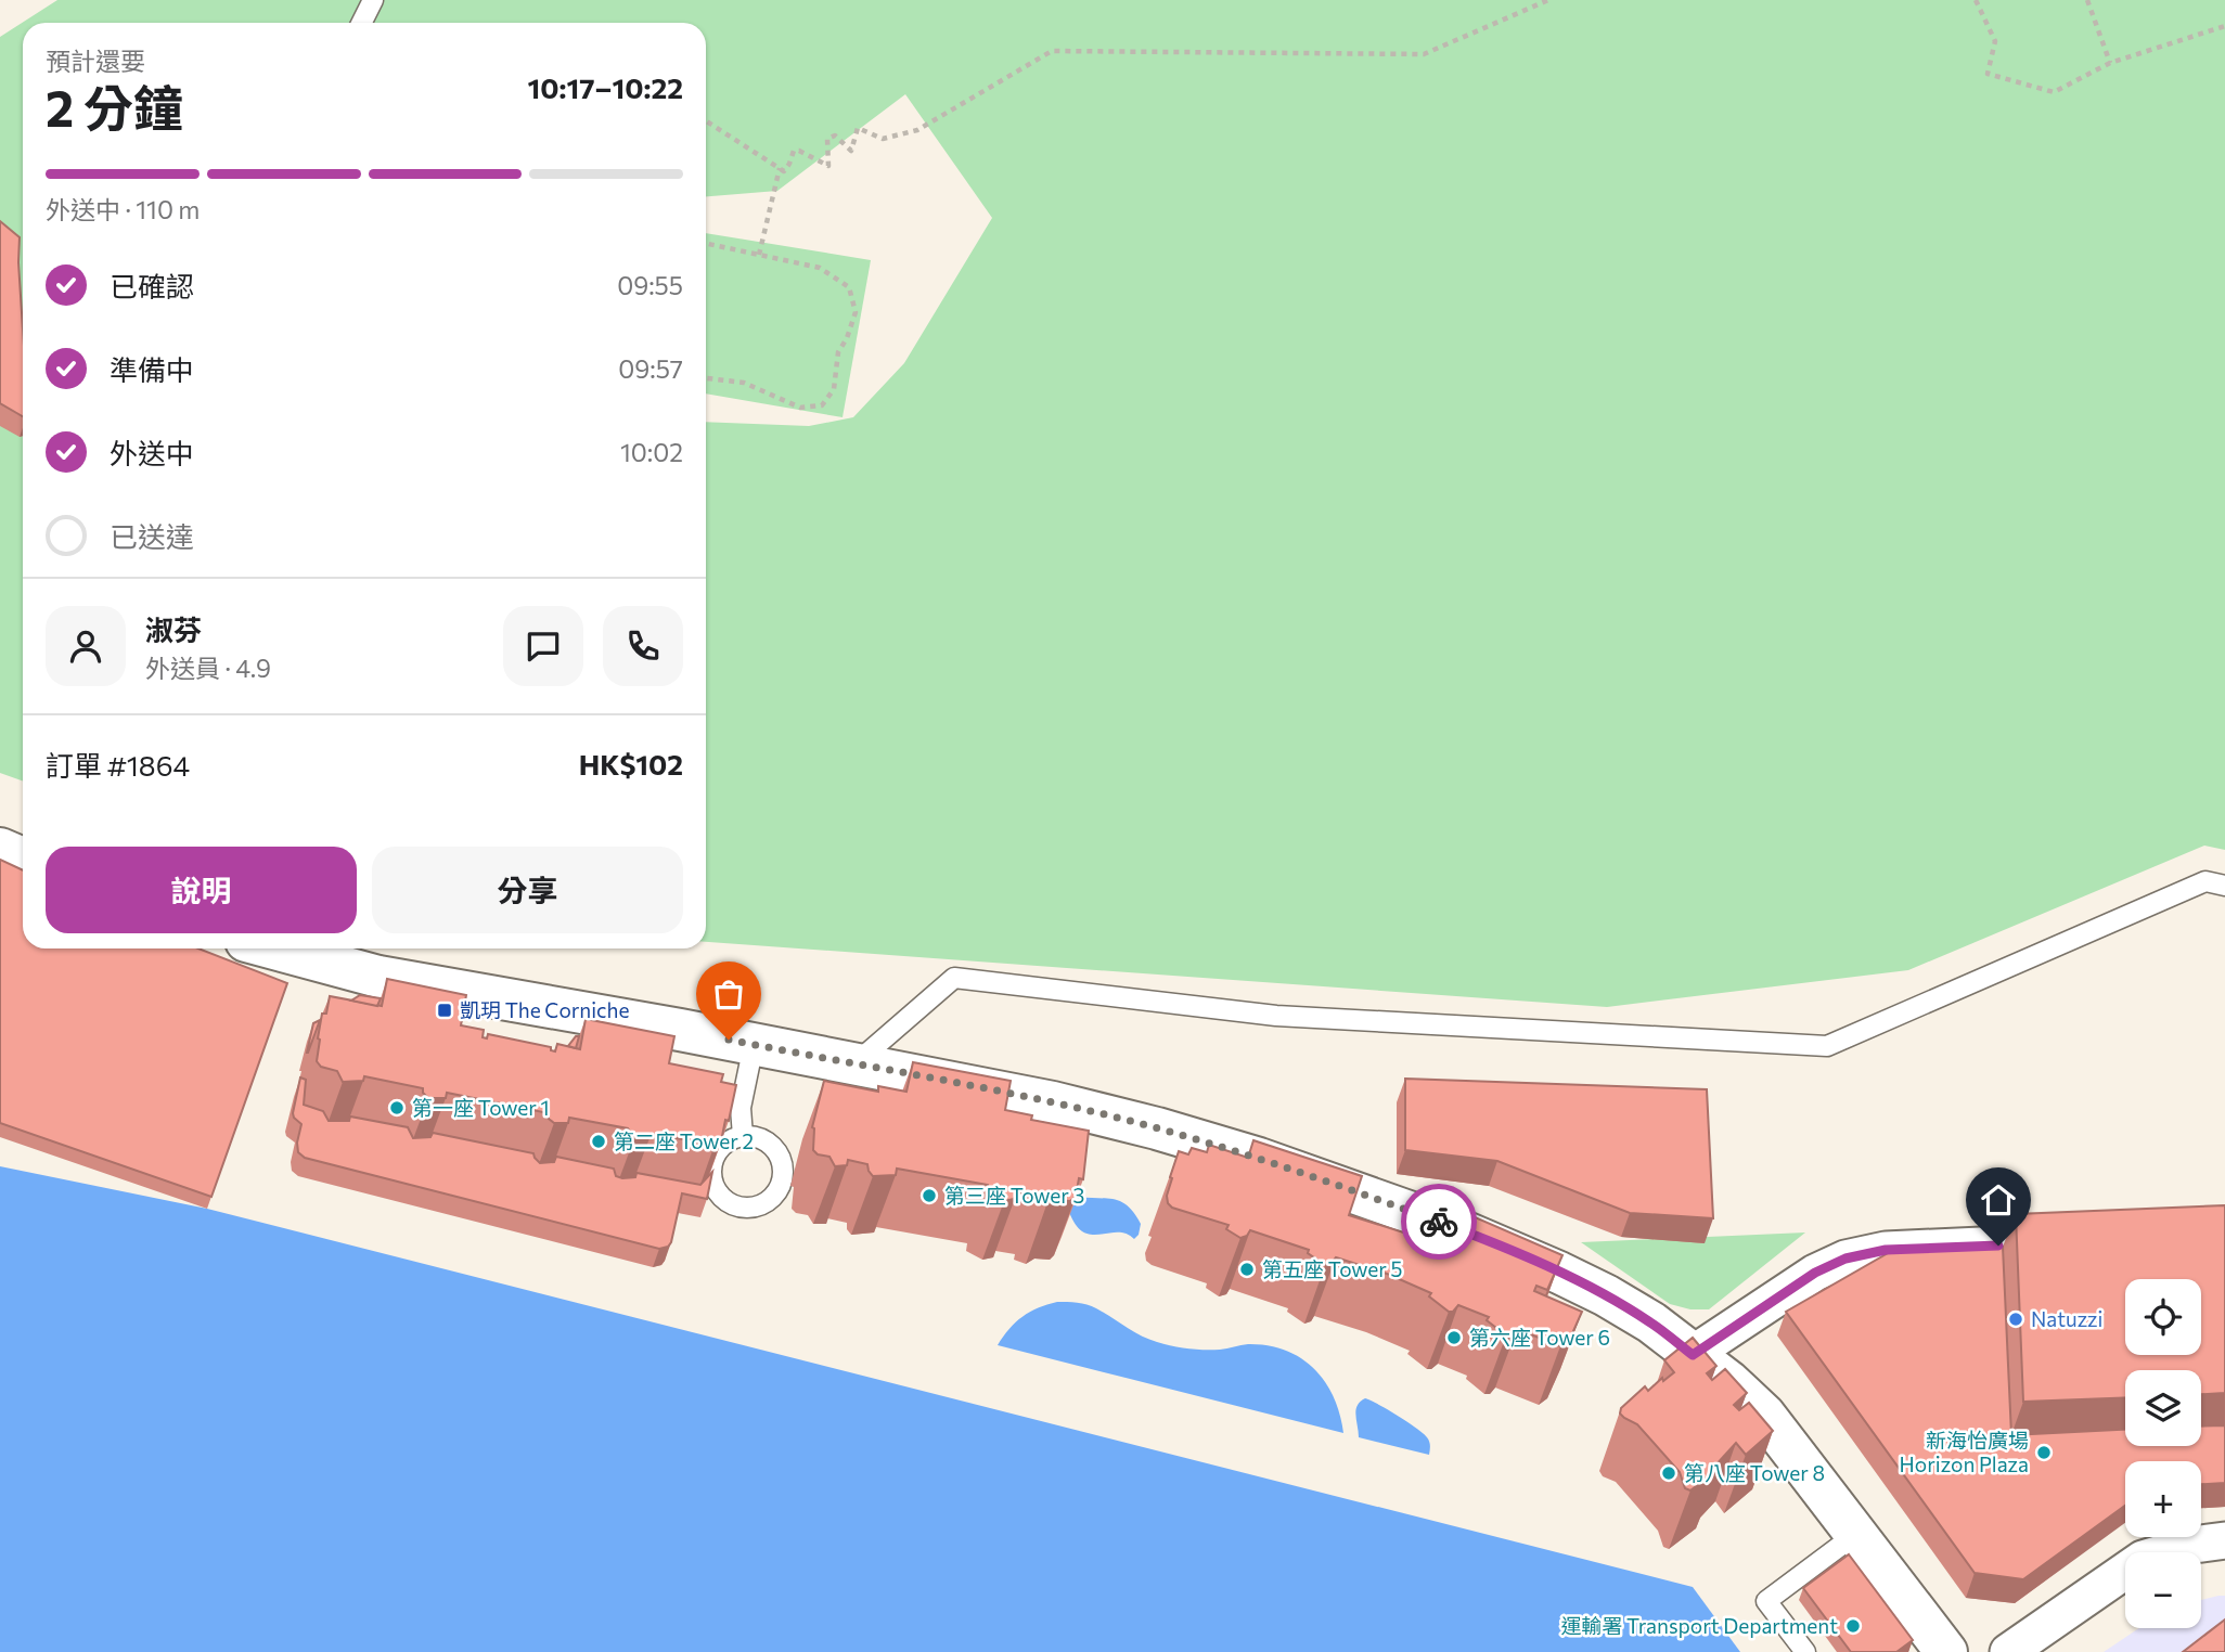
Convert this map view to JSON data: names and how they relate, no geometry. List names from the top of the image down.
{
  "places": {
    "transit": ["凱玥 The Corniche"],
    "other": [
      "第一座 Tower 1",
      "第二座 Tower 2",
      "第三座 Tower 3",
      "第五座 Tower 5",
      "Natuzzi",
      "第六座 Tower 6",
      "新海怡廣場 Horizon Plaza",
      "第八座 Tower 8",
      "運輸署 Transport Department"
    ]
  },
  "page": {
    "heading": ["2 分鐘", "預計還要", "10:17–10:22"],
    "panel": [
      "淑芬",
      "外送員 · 4.9",
      "訂單 #1864",
      "HK$102"
    ],
    "bar": "外送中 · 110 m",
    "list": [
      ["已確認", "09:55"],
      ["準備中", "09:57"],
      ["外送中", "10:02"],
      "已送達"
    ],
    "buttons": ["說明", "分享"],
    "map_buttons": ["+", "−"]
  }
}
